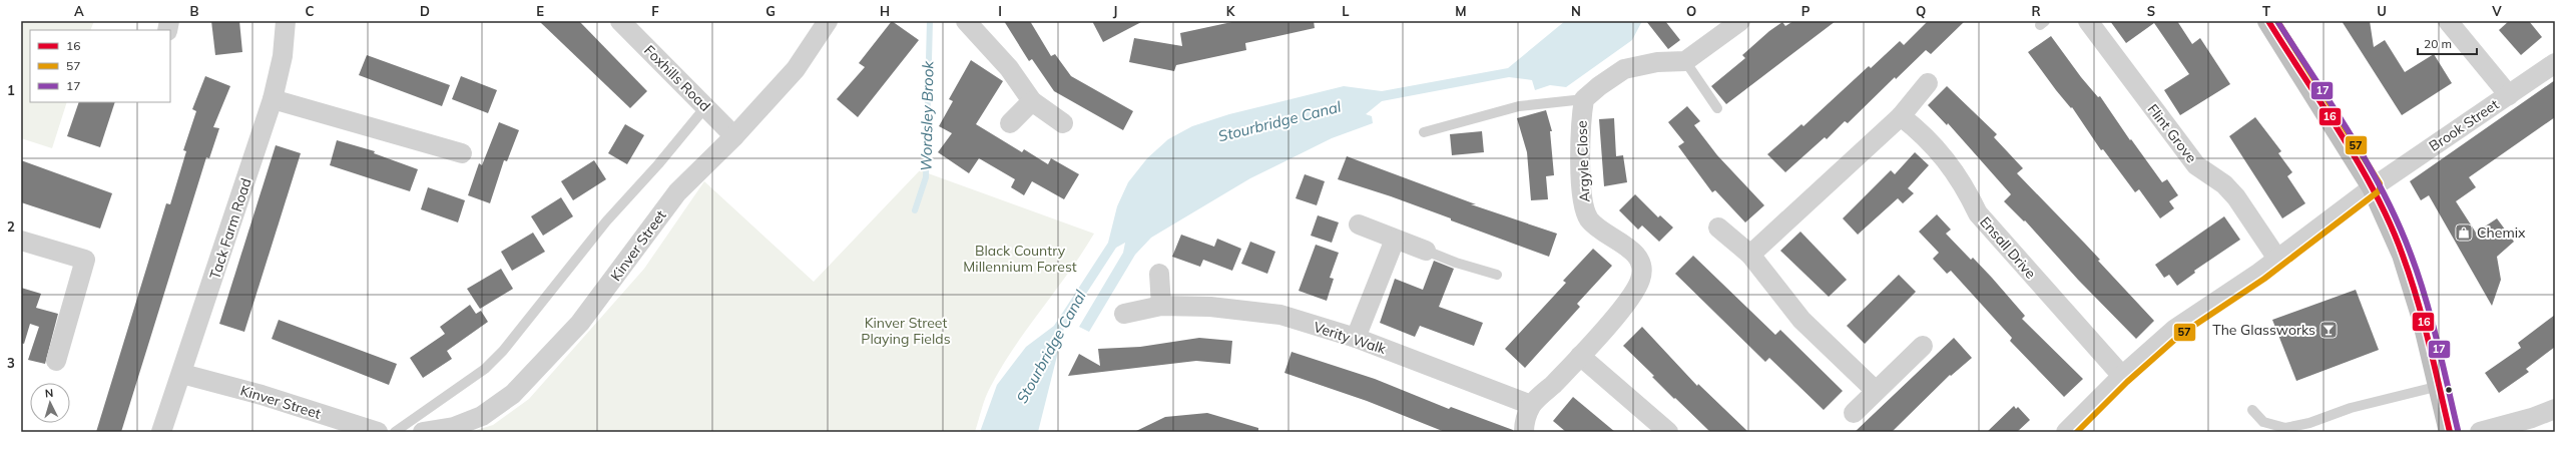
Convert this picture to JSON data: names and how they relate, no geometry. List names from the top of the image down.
{
  "streets": {
    "street": [
      "Foxhills Road",
      "Brook Street",
      "Flint Grove",
      "Argyle Close",
      "Tack Farm Road",
      "Kinver Street",
      "Ensall Drive",
      "Verity Walk"
    ]
  },
  "crossings": [
    ["Foxhills Road", "Kinver Street"],
    ["Brook Street", "Flint Grove"],
    ["Brook Street", "Ensall Drive"],
    ["Argyle Close", "Verity Walk"],
    ["Tack Farm Road", "Kinver Street"]
  ],
  "water": ["Wordsley Brook", "Stourbridge Canal"],
  "parks": ["Black Country Millennium Forest", "Kinver Street Playing Fields"],
  "places": {
    "shop": ["Chemix"],
    "bar": ["The Glassworks"]
  },
  "lines": ["transit line 16", "transit line 57", "transit line 17"],
  "legend": ["16", "57", "17"],
  "scale_bar": "20 m",
  "north": "top",
  "grid": {
    "columns": [
      "A",
      "B",
      "C",
      "D",
      "E",
      "F",
      "G",
      "H",
      "I",
      "J",
      "K",
      "L",
      "M",
      "N",
      "O",
      "P",
      "Q",
      "R",
      "S",
      "T",
      "U",
      "V"
    ],
    "rows": ["1", "2", "3"]
  }
}
